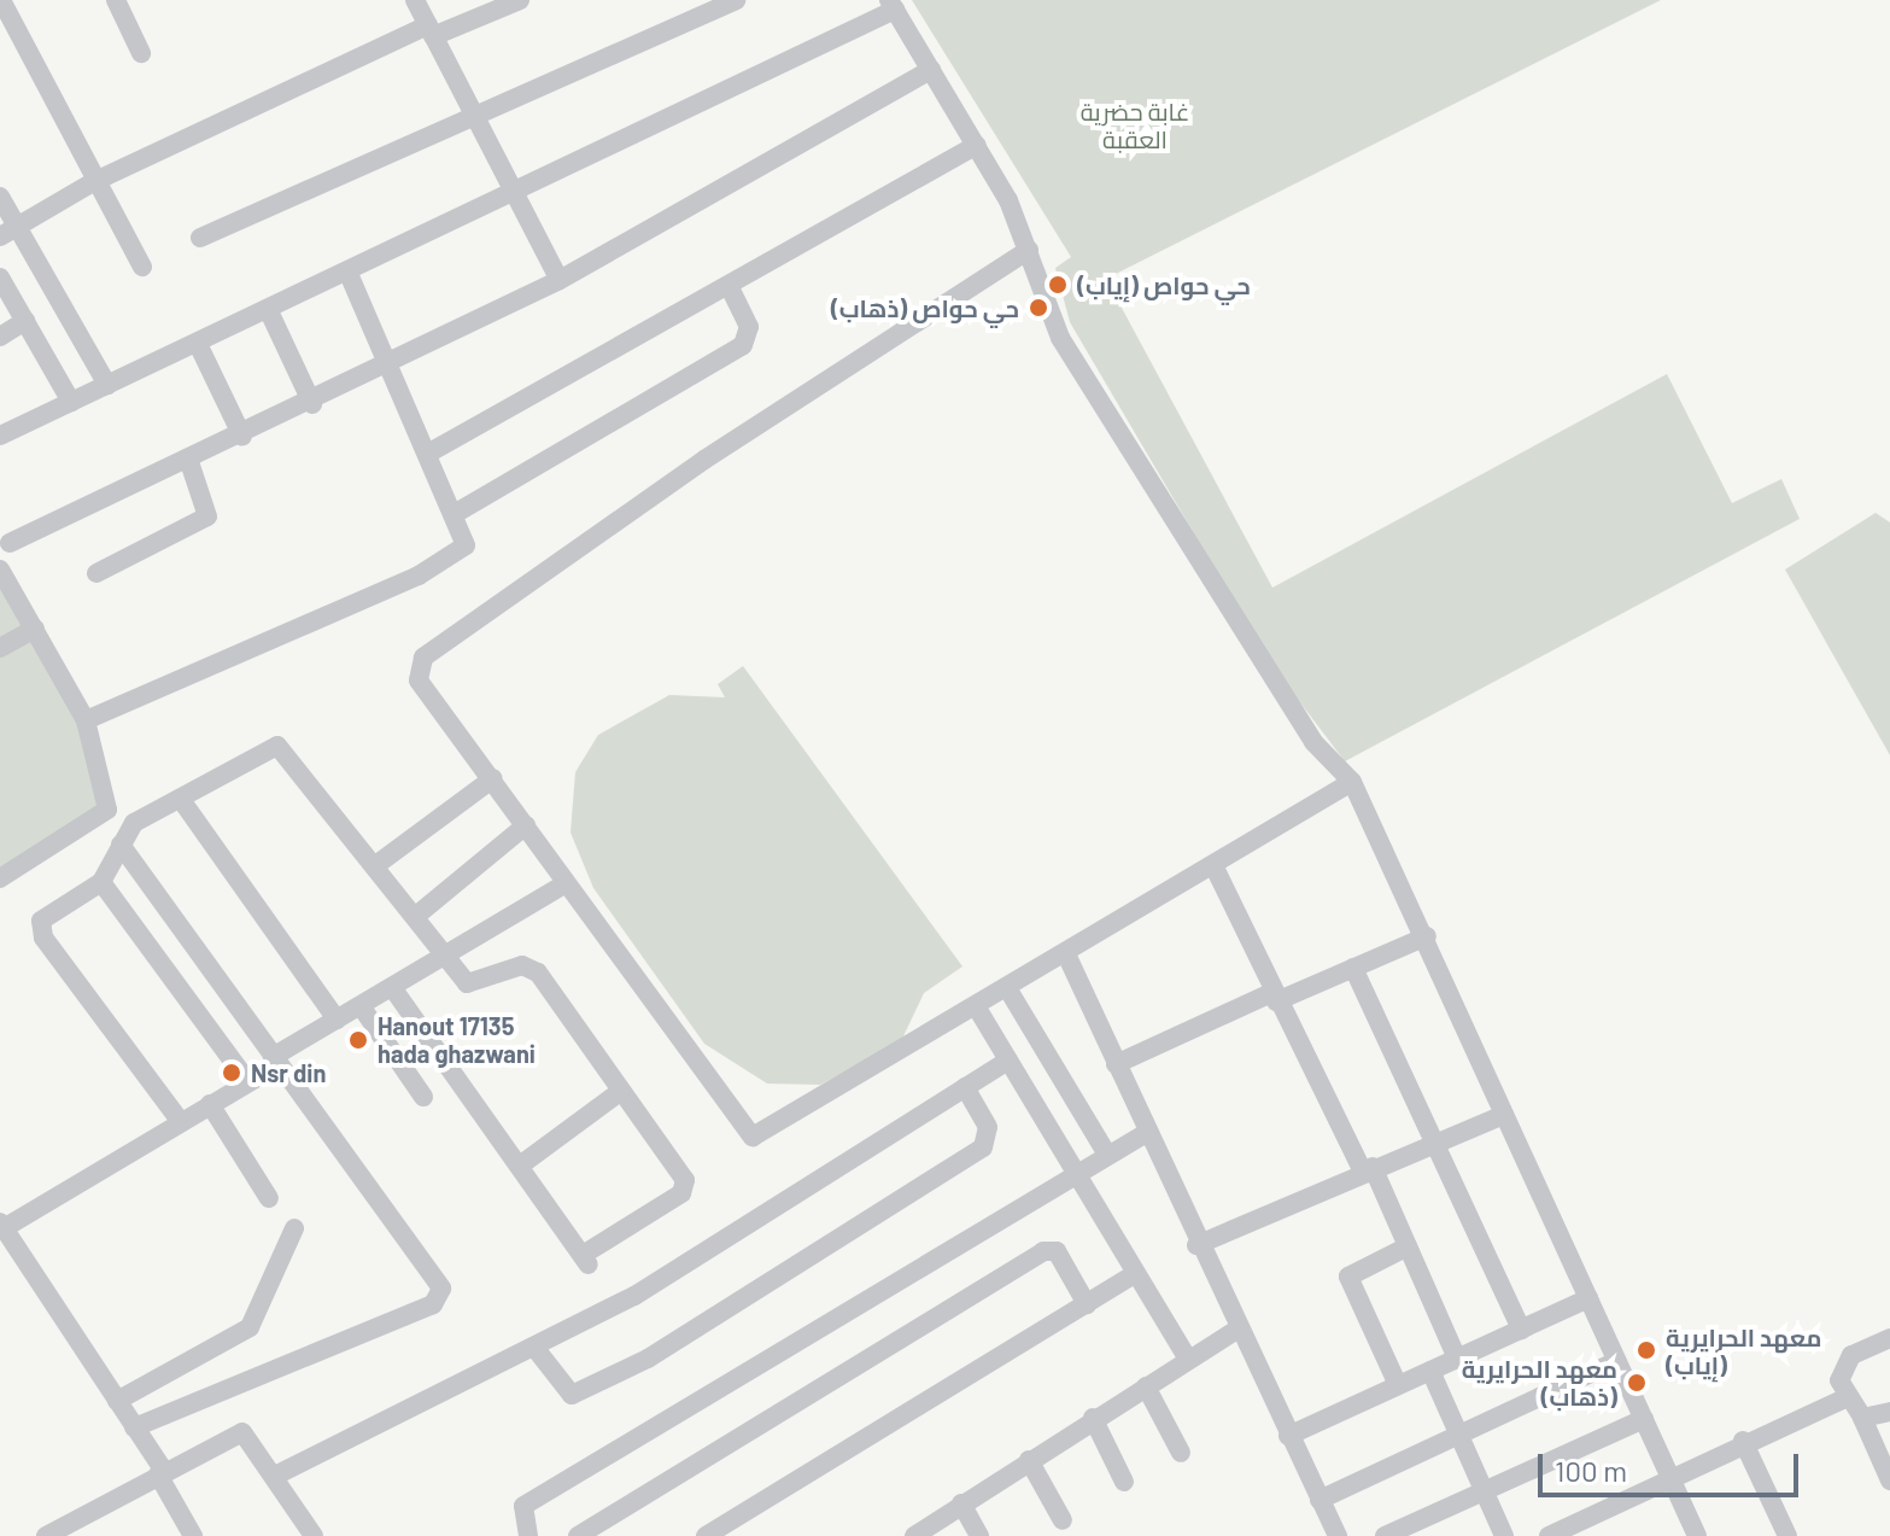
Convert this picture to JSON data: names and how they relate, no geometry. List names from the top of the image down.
{
  "parks": ["غابة حضرية العقبة"],
  "places": [
    "حي حواص (إياب)",
    "حي حواص (ذهاب)",
    "Hanout 17135 hada ghazwani",
    "Nsr din",
    "معهد الحرايرية (إياب)",
    "معهد الحرايرية (ذهاب)"
  ],
  "scale_bar": "100 m"
}
